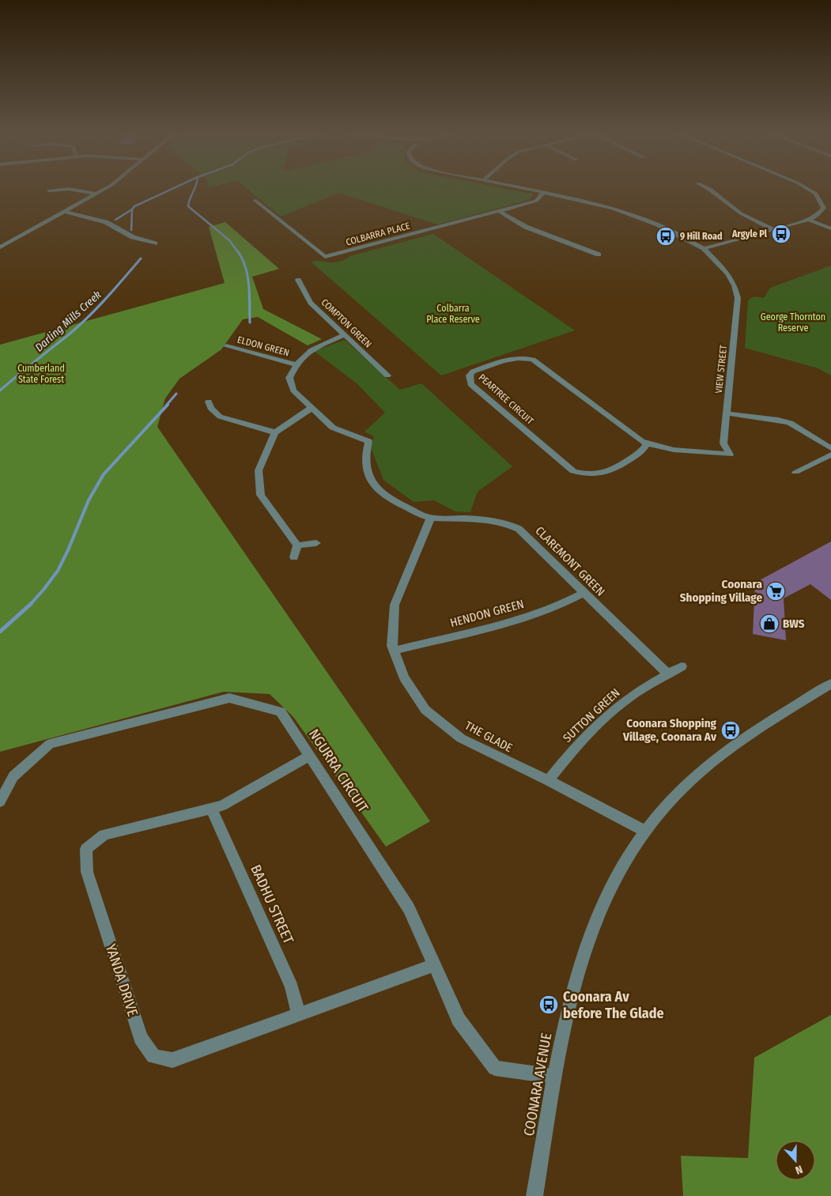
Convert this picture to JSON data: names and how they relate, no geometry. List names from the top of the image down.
{
  "streets": {
    "street": [
      "COLBARRA PLACE",
      "COMPTON GREEN",
      "ELDON GREEN",
      "VIEW STREET",
      "PEARTREE CIRCUIT",
      "CLAREMONT GREEN",
      "HENDON GREEN",
      "SUTTON GREEN",
      "THE GLADE",
      "NGURRA CIRCUIT",
      "BADHU STREET",
      "YANDA DRIVE",
      "COONARA AVENUE"
    ]
  },
  "crossings": [
    ["VIEW STREET", "PEARTREE CIRCUIT"],
    ["CLAREMONT GREEN", "HENDON GREEN"],
    ["CLAREMONT GREEN", "SUTTON GREEN"],
    ["CLAREMONT GREEN", "THE GLADE"],
    ["HENDON GREEN", "THE GLADE"],
    ["SUTTON GREEN", "THE GLADE"],
    ["THE GLADE", "COONARA AVENUE"],
    ["NGURRA CIRCUIT", "YANDA DRIVE"],
    ["NGURRA CIRCUIT", "COONARA AVENUE"],
    ["BADHU STREET", "YANDA DRIVE"]
  ],
  "water": ["Darling Mills Creek"],
  "parks": ["Colbarra Place Reserve", "George Thornton Reserve", "Cumberland State Forest"],
  "places": {
    "bus stop": [
      "Argyle Pl",
      "9 Hill Road",
      "Coonara Shopping Village, Coonara Av",
      "Coonara Av before The Glade"
    ],
    "supermarket": ["Coonara Shopping Village"],
    "shop": ["BWS"]
  },
  "north": "bottom"
}
